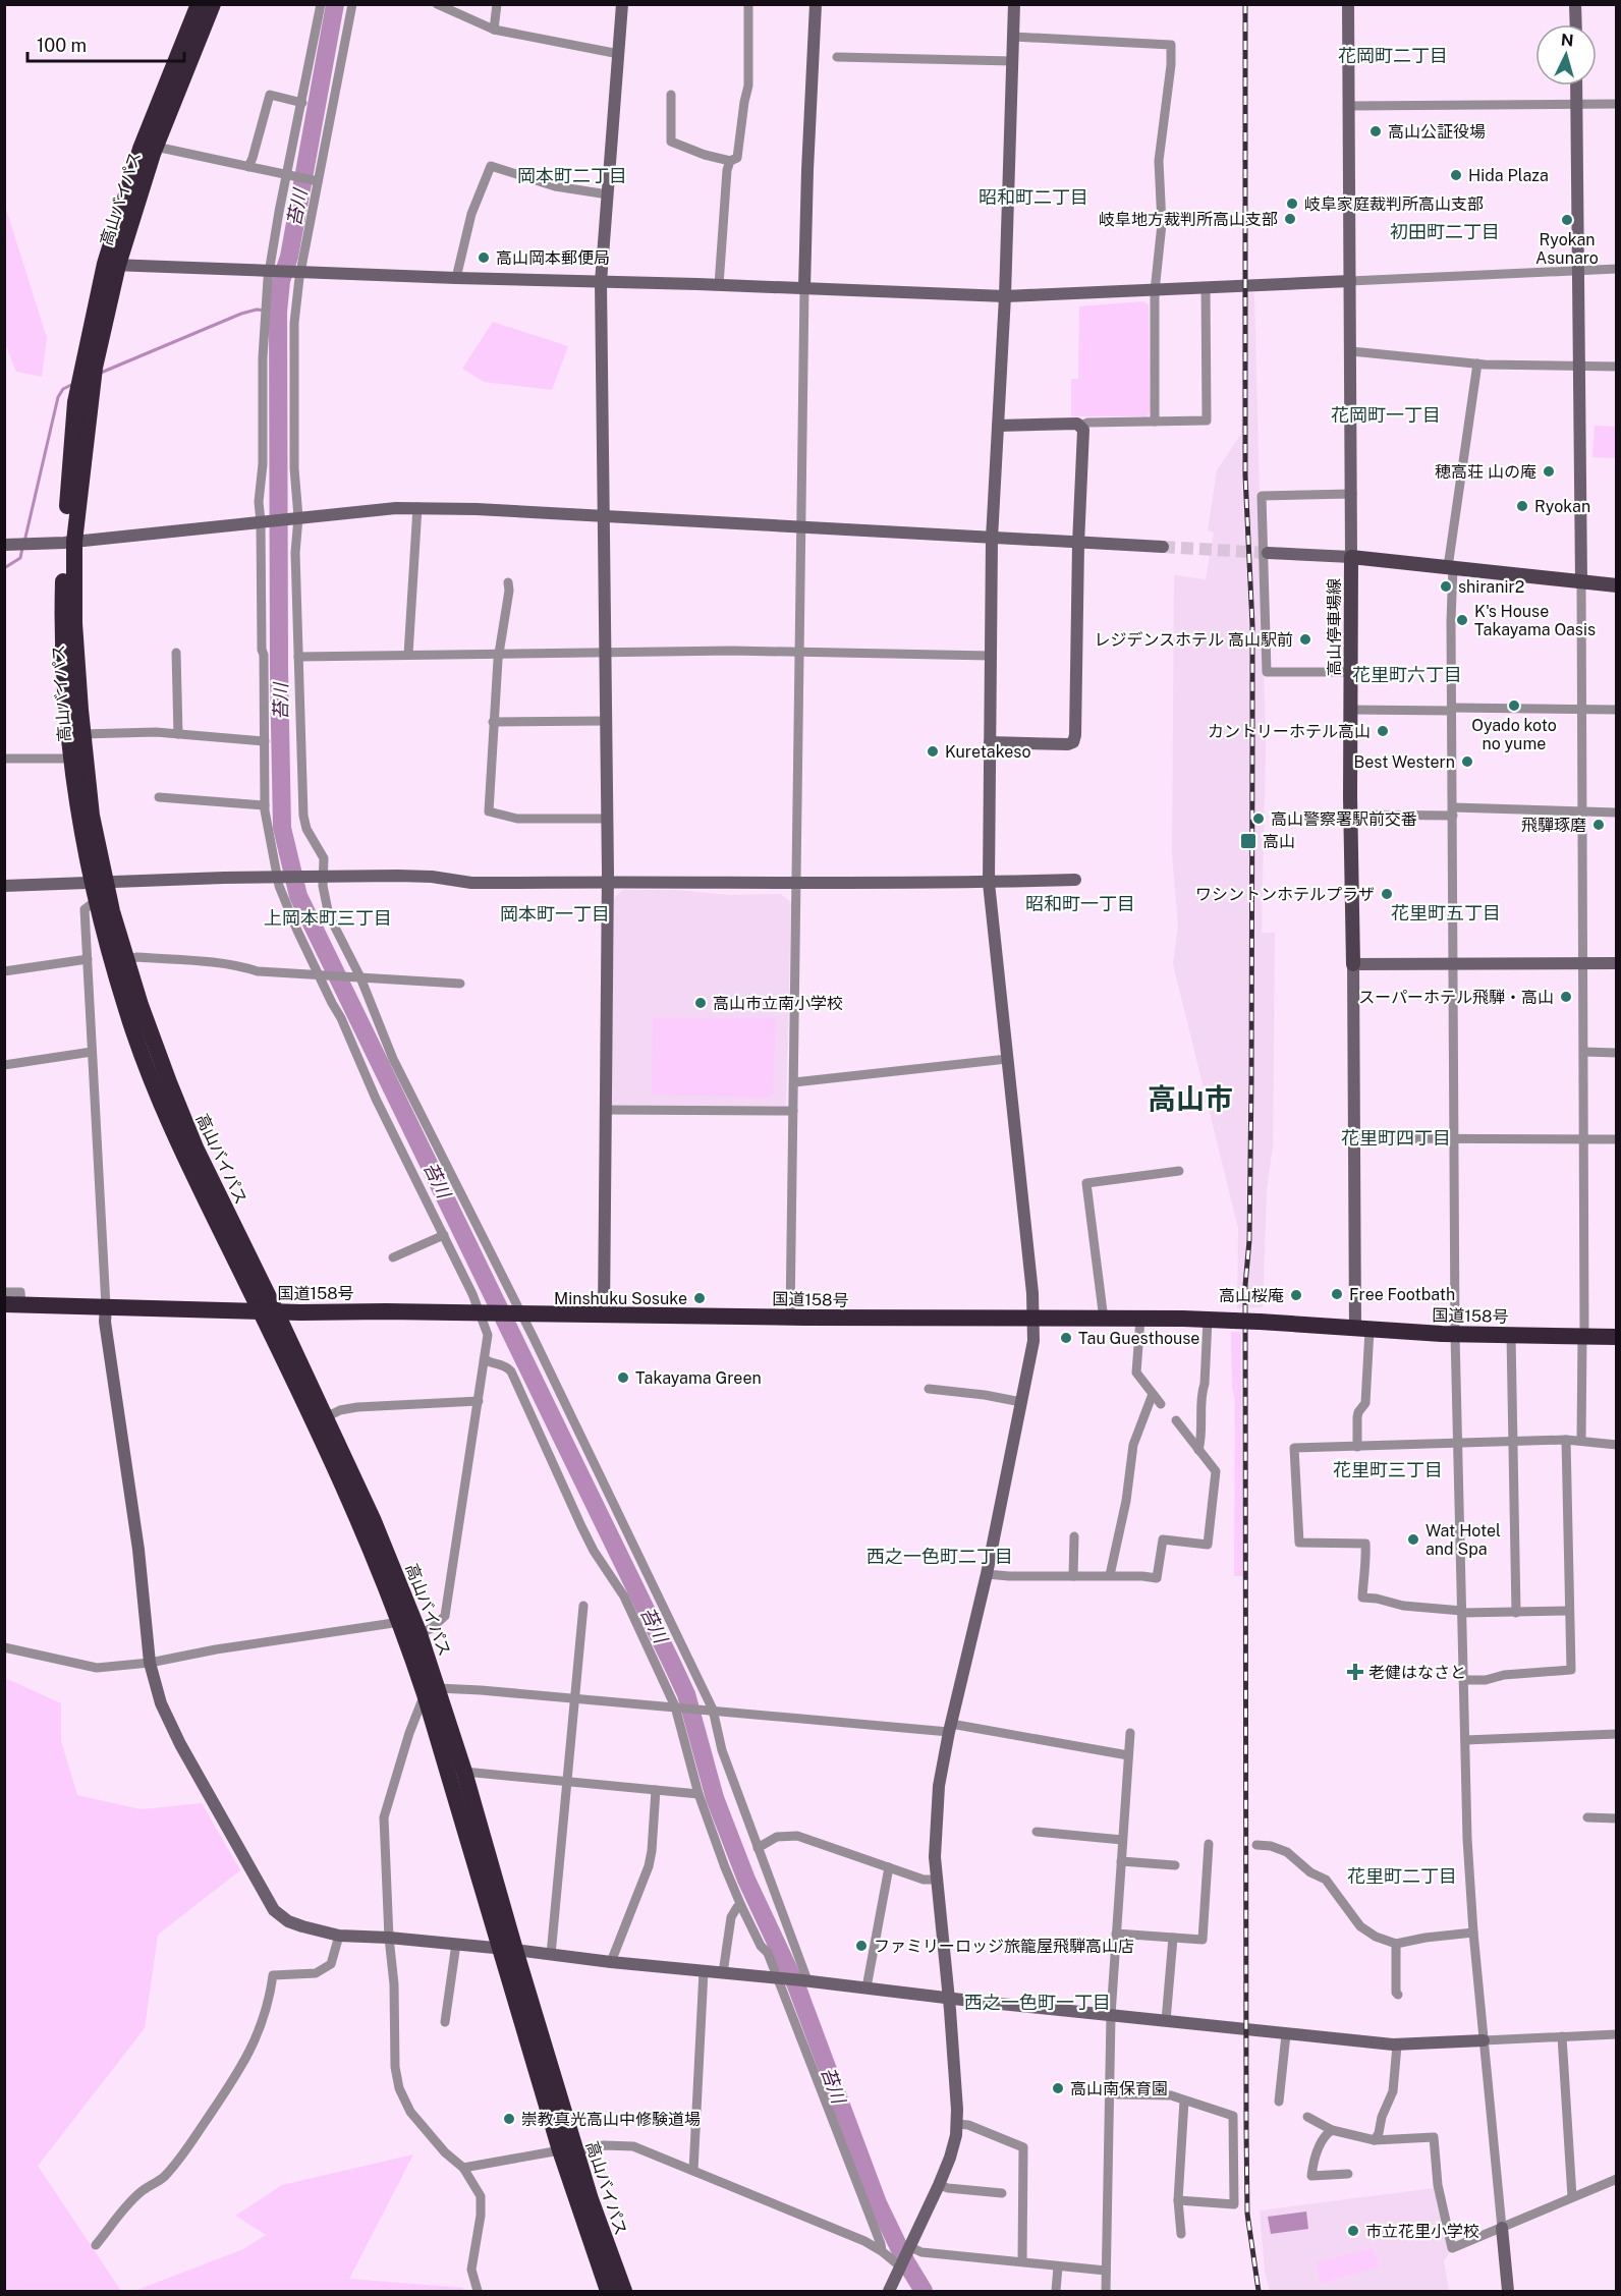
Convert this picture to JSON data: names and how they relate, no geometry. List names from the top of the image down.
{
  "streets": {
    "highway": ["高山バイパス", "国道158号"],
    "main road": ["高山停車場線"]
  },
  "crossings": [
    ["高山バイパス", "国道158号"]
  ],
  "districts": [
    "花岡町二丁目",
    "岡本町二丁目",
    "昭和町二丁目",
    "初田町二丁目",
    "花岡町一丁目",
    "花里町六丁目",
    "昭和町一丁目",
    "花里町五丁目",
    "岡本町一丁目",
    "上岡本町三丁目",
    "高山市",
    "花里町四丁目",
    "花里町三丁目",
    "西之一色町二丁目",
    "花里町二丁目",
    "西之一色町一丁目"
  ],
  "water": ["苔川"],
  "places": {
    "other": [
      "高山公証役場",
      "Hida Plaza",
      "岐阜家庭裁判所高山支部",
      "岐阜地方裁判所高山支部",
      "Ryokan Asunaro",
      "高山岡本郵便局",
      "穂高荘 山の庵",
      "Ryokan",
      "shiranir2",
      "K's House Takayama Oasis",
      "レジデンスホテル 高山駅前",
      "Oyado koto no yume",
      "カントリーホテル高山",
      "Kuretakeso",
      "Best Western",
      "高山警察署駅前交番",
      "飛驒琢磨",
      "ワシントンホテルプラザ",
      "スーパーホテル飛騨・高山",
      "高山市立南小学校",
      "Free Footbath",
      "高山桜庵",
      "Minshuku Sosuke",
      "Tau Guesthouse",
      "Takayama Green",
      "Wat Hotel and Spa",
      "ファミリーロッジ旅籠屋飛騨高山店",
      "高山南保育園",
      "崇教真光高山中修験道場",
      "市立花里小学校"
    ],
    "transit": ["高山"],
    "health": ["老健はなさと"]
  },
  "scale_bar": "100 m",
  "north": "top"
}
